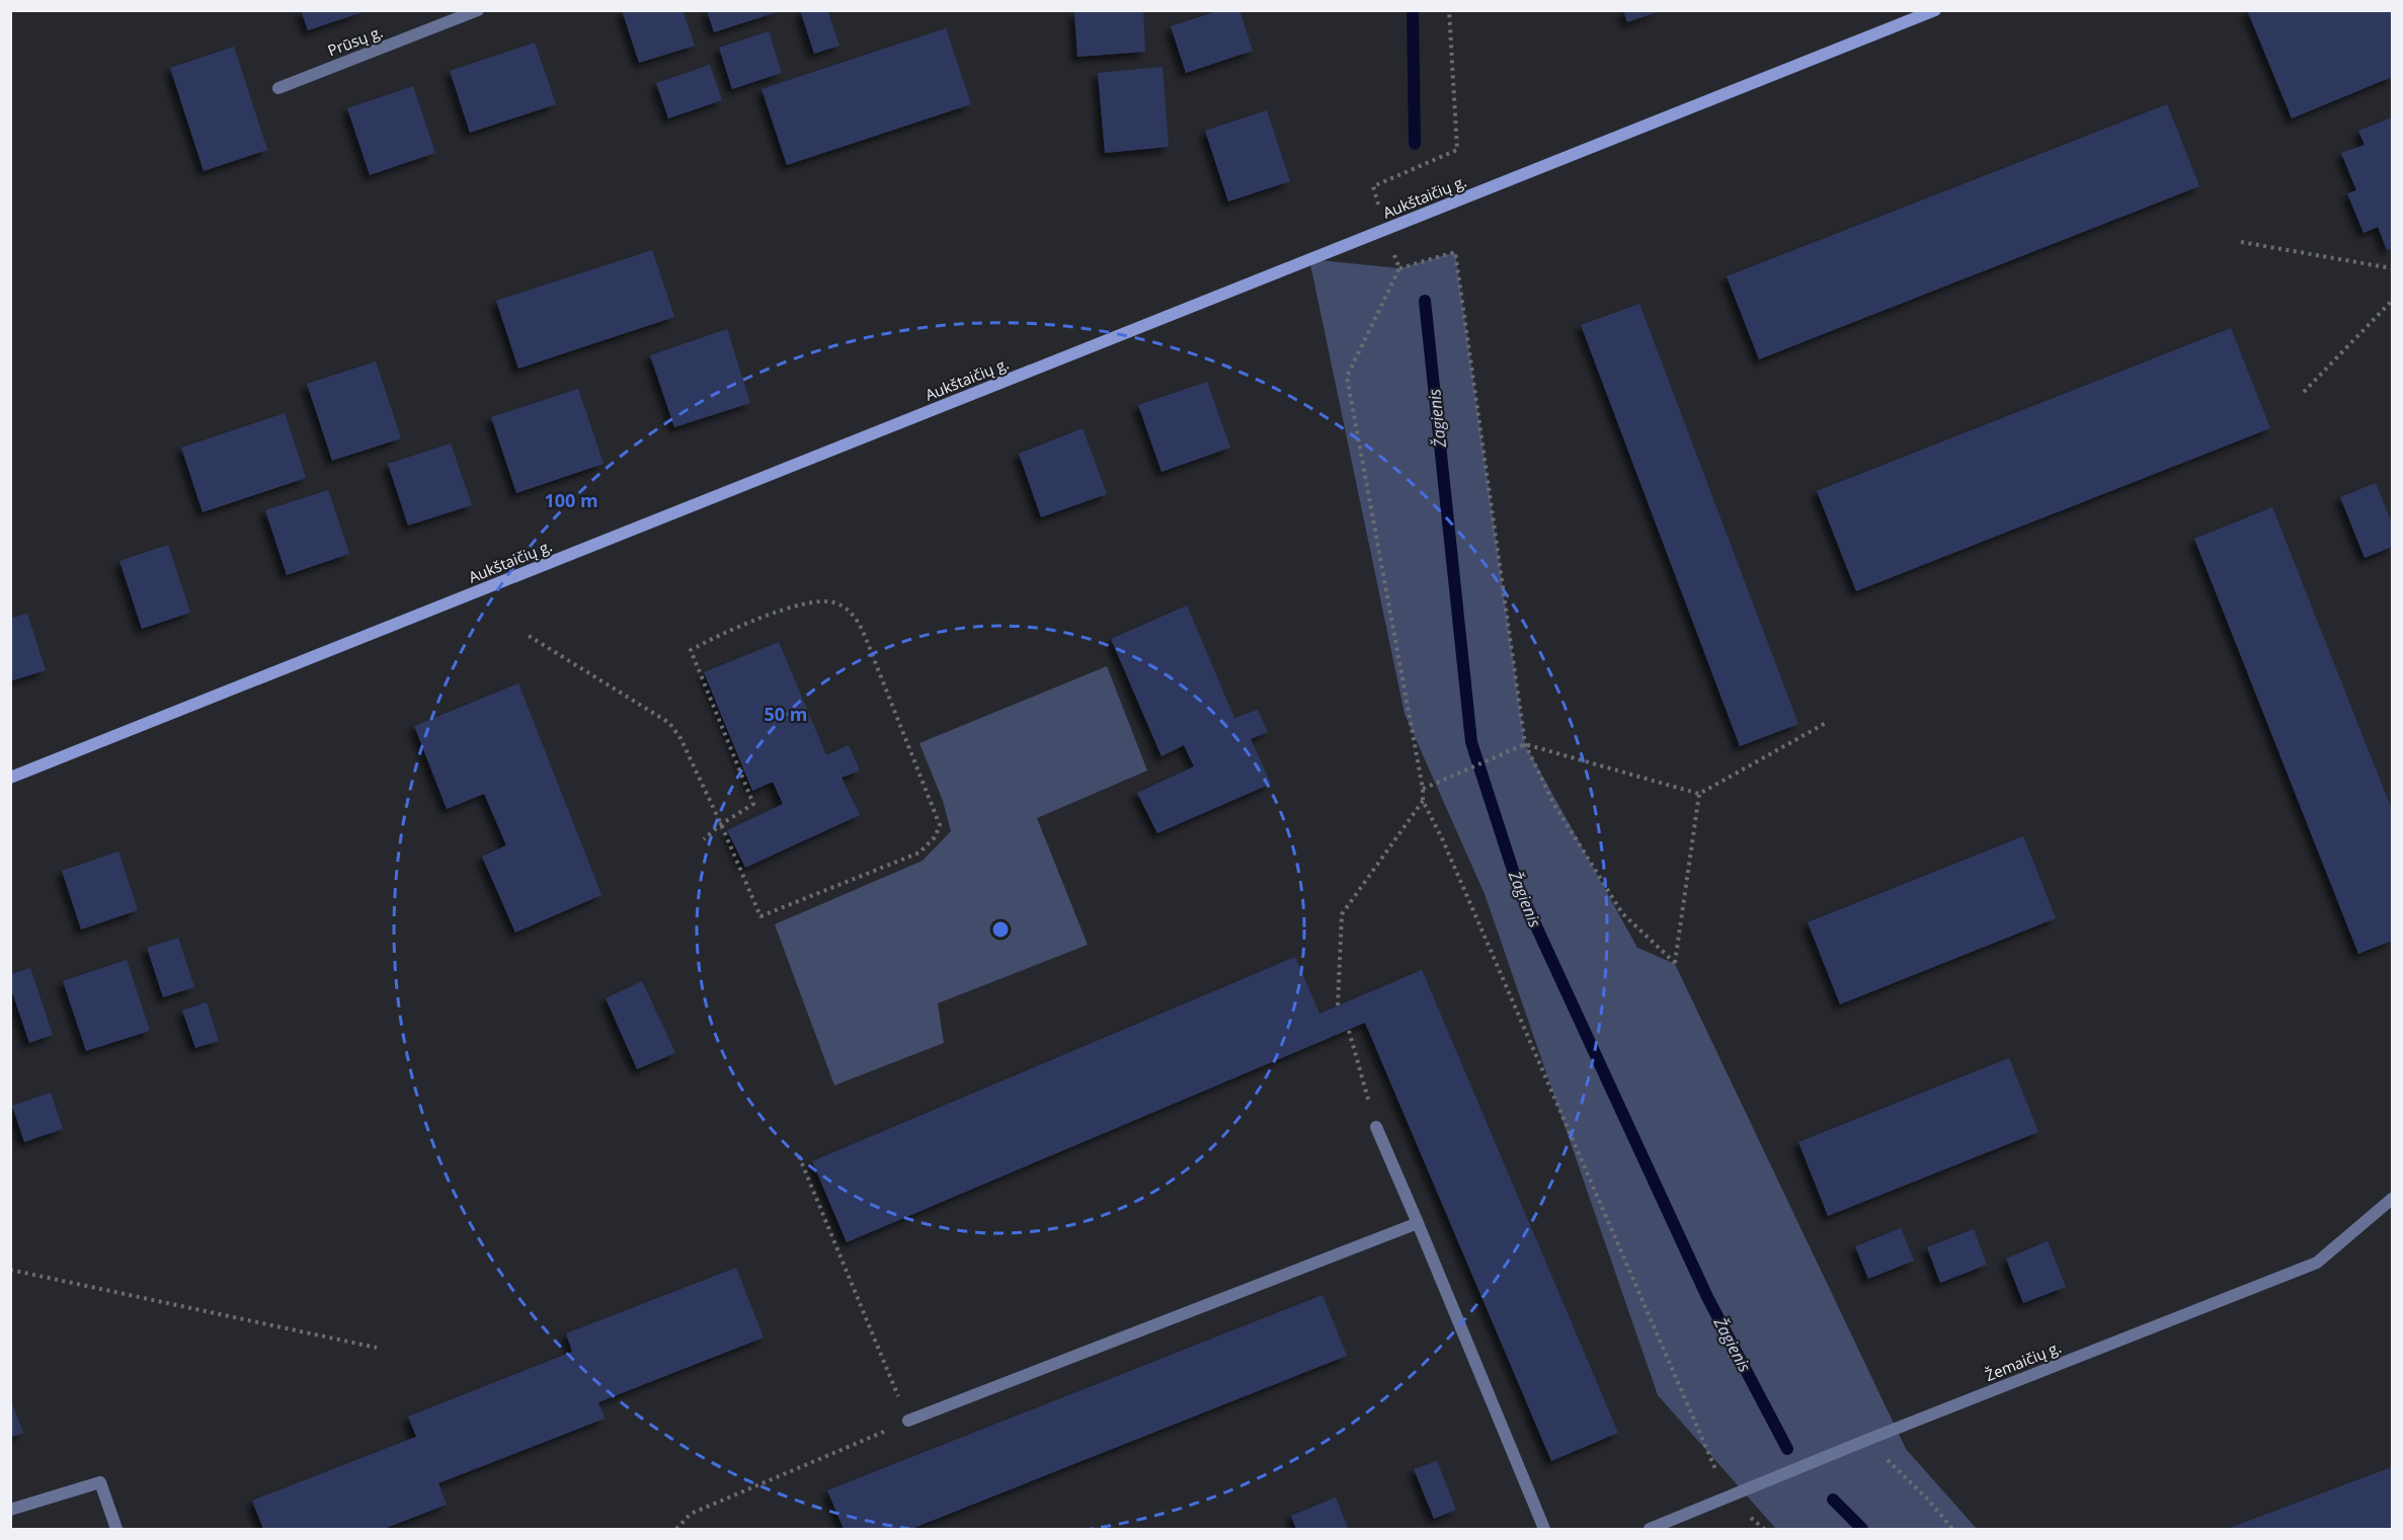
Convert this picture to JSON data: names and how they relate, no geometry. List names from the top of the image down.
{
  "streets": {
    "main road": ["Aukštaičių g."],
    "street": ["Prūsų g.", "Žemaičių g."]
  },
  "water": ["Žagienis"],
  "rings": ["100 m", "50 m"]
}
